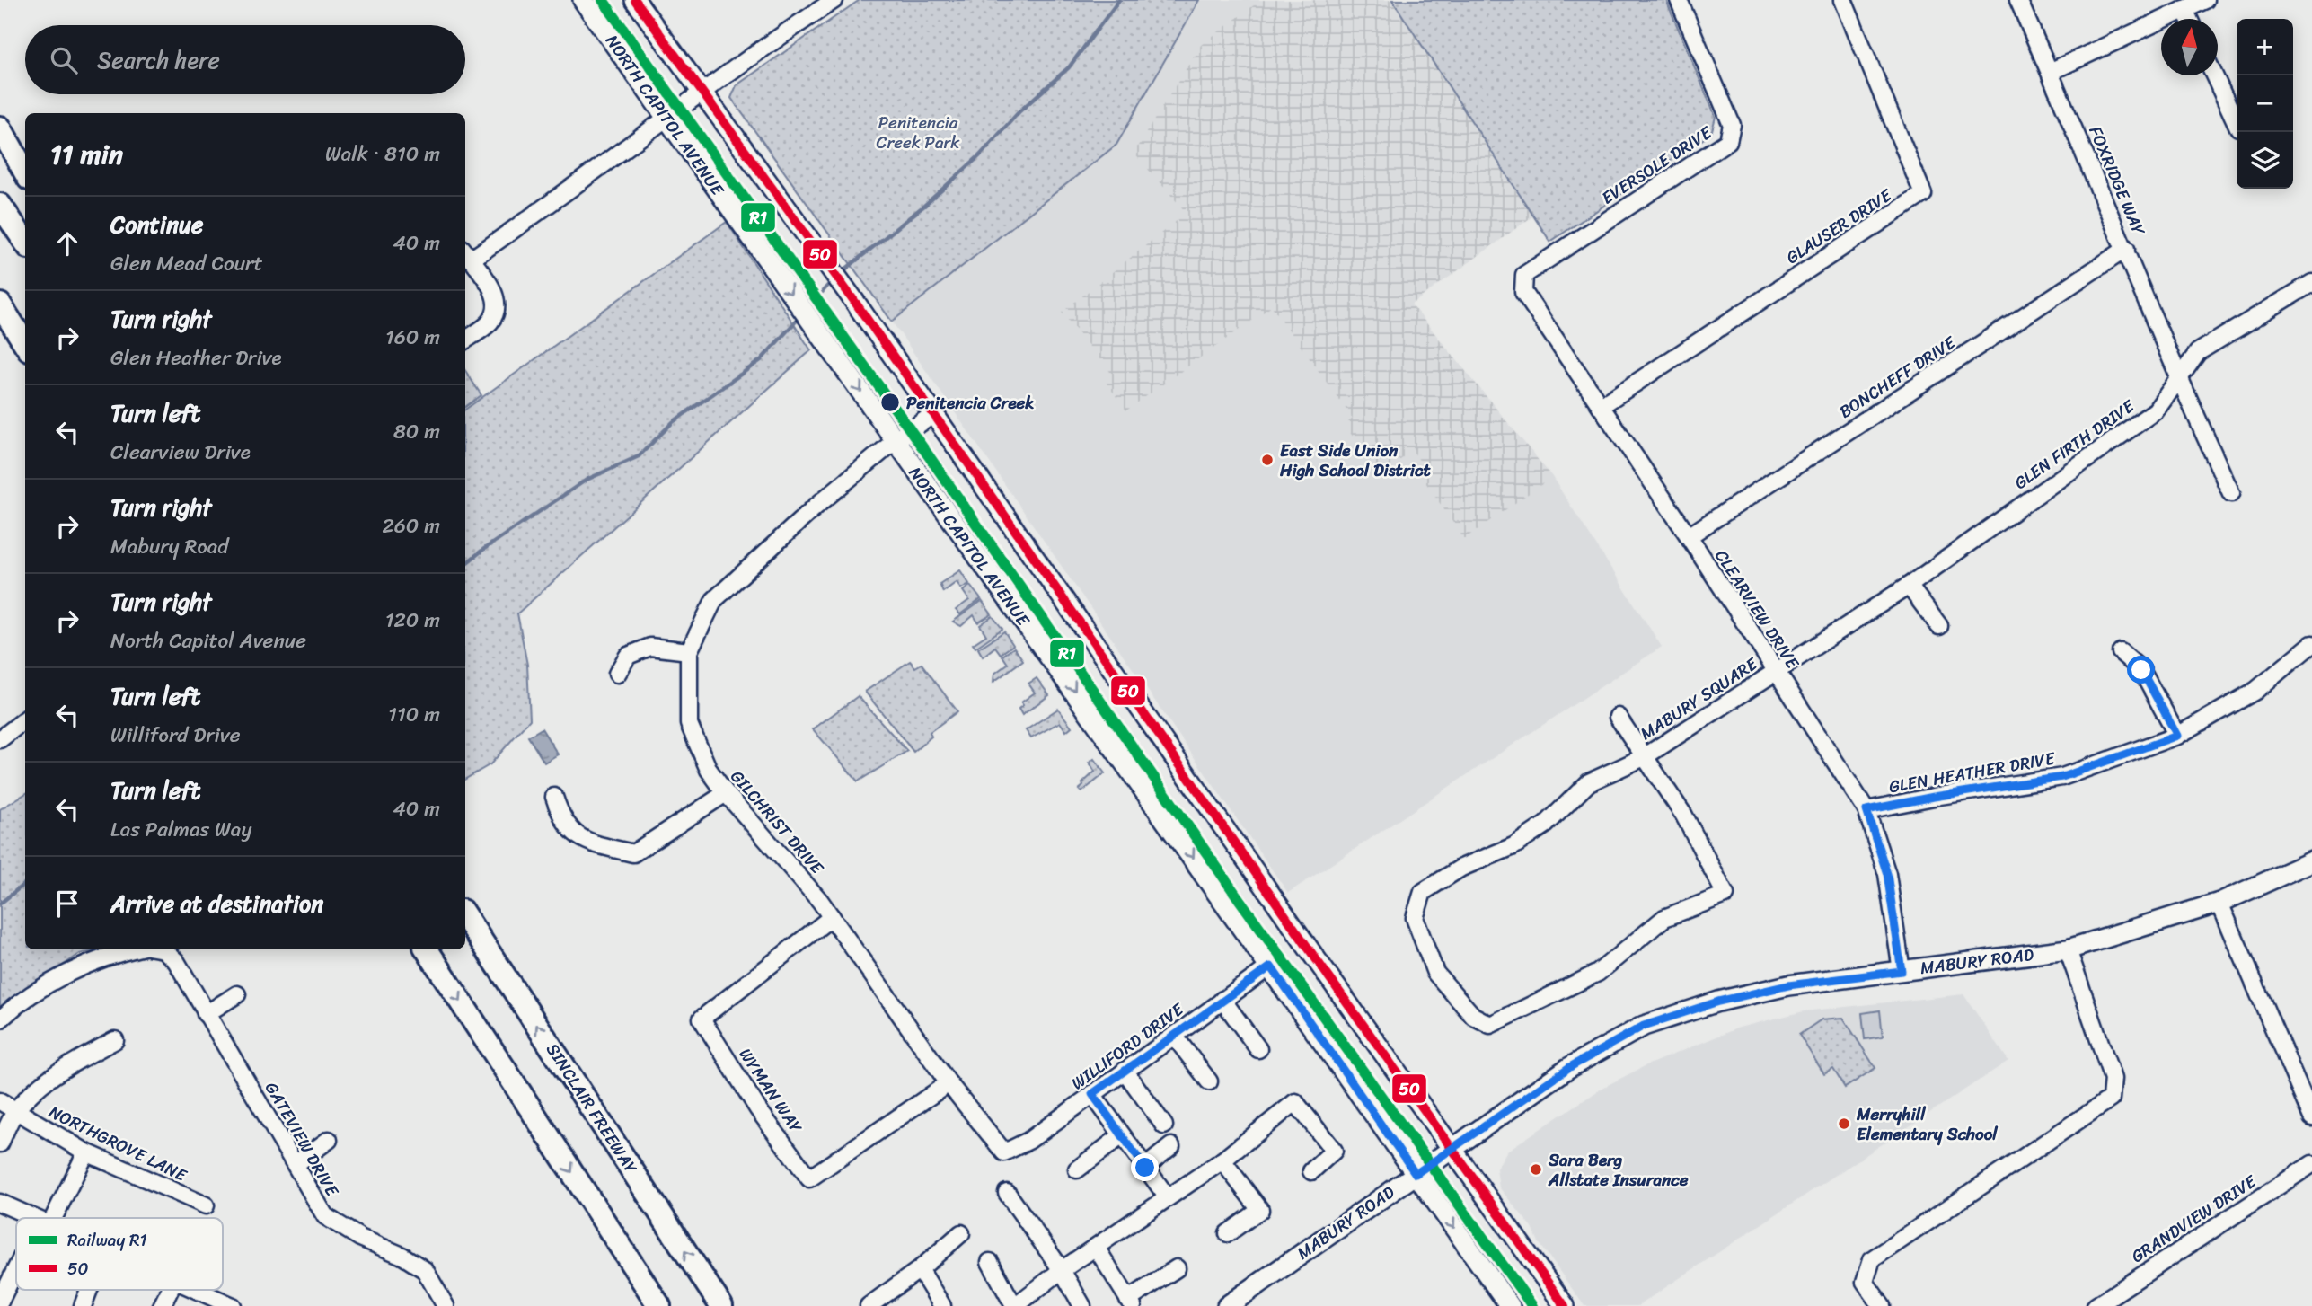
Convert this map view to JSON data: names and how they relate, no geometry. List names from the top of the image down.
{
  "streets": {
    "highway": ["SINCLAIR FREEWAY"],
    "main road": ["NORTH CAPITOL AVENUE", "MABURY ROAD"],
    "street": [
      "EVERSOLE DRIVE",
      "FOXRIDGE WAY",
      "GLAUSER DRIVE",
      "BONCHEFF DRIVE",
      "GLEN FIRTH DRIVE",
      "CLEARVIEW DRIVE",
      "MABURY SQUARE",
      "GLEN HEATHER DRIVE",
      "GILCHRIST DRIVE",
      "WILLIFORD DRIVE",
      "WYMAN WAY",
      "GATEVIEW DRIVE",
      "NORTHGROVE LANE",
      "GRANDVIEW DRIVE"
    ]
  },
  "crossings": [
    ["NORTH CAPITOL AVENUE", "GILCHRIST DRIVE"],
    ["NORTH CAPITOL AVENUE", "MABURY ROAD"],
    ["NORTH CAPITOL AVENUE", "WILLIFORD DRIVE"],
    ["EVERSOLE DRIVE", "CLEARVIEW DRIVE"],
    ["FOXRIDGE WAY", "BONCHEFF DRIVE"],
    ["FOXRIDGE WAY", "GLEN FIRTH DRIVE"],
    ["GLAUSER DRIVE", "CLEARVIEW DRIVE"],
    ["BONCHEFF DRIVE", "CLEARVIEW DRIVE"],
    ["GLEN FIRTH DRIVE", "CLEARVIEW DRIVE"],
    ["GLEN FIRTH DRIVE", "MABURY SQUARE"],
    ["CLEARVIEW DRIVE", "MABURY SQUARE"],
    ["CLEARVIEW DRIVE", "GLEN HEATHER DRIVE"],
    ["CLEARVIEW DRIVE", "MABURY ROAD"],
    ["GILCHRIST DRIVE", "WILLIFORD DRIVE"],
    ["GILCHRIST DRIVE", "WYMAN WAY"]
  ],
  "parks": ["Penitencia Creek Park"],
  "places": [
    "Penitencia Creek",
    "East Side Union High School District",
    "Merryhill Elementary School",
    "Sara Berg Allstate Insurance"
  ],
  "lines": ["rail line R1", "transit line 50"],
  "legend": ["Railway R1", "50"],
  "north": "top",
  "page": {
    "map_buttons": ["+", "−"],
    "search": "Search here",
    "heading": ["11 min", "Walk · 810 m"],
    "list": [
      ["Continue", "Glen Mead Court", "40 m"],
      ["Turn right", "Glen Heather Drive", "160 m"],
      ["Turn left", "Clearview Drive", "80 m"],
      ["Turn right", "Mabury Road", "260 m"],
      ["Turn right", "North Capitol Avenue", "120 m"],
      ["Turn left", "Williford Drive", "110 m"],
      ["Turn left", "Las Palmas Way", "40 m"],
      "Arrive at destination"
    ]
  }
}
